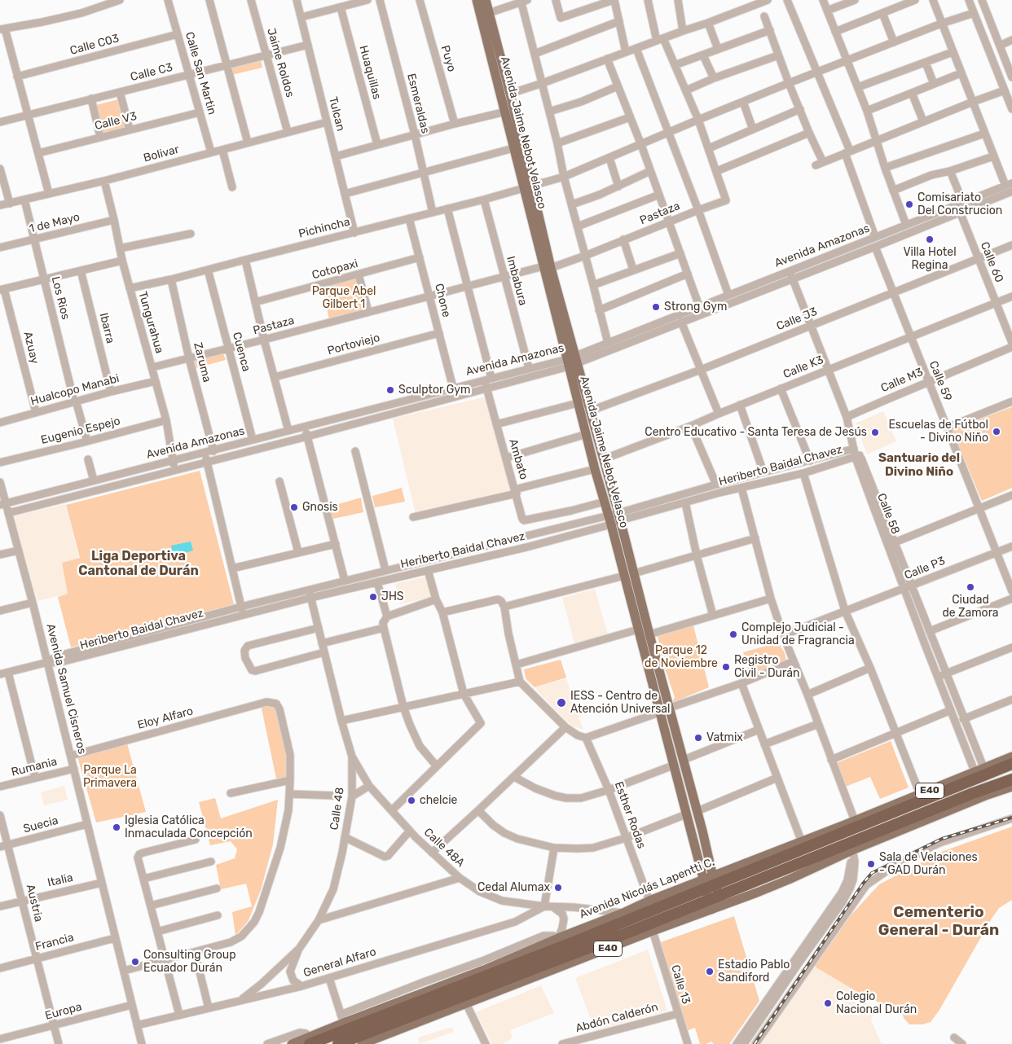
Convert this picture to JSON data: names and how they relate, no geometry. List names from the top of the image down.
{
  "streets": {
    "highway": ["E40", "Avenida Nicolás Lapentti C."],
    "main road": ["Avenida Jaime Nebot Velasco"],
    "street": [
      "Calle C03",
      "Puyo",
      "Jaime Roldos",
      "Calle C3",
      "Huaquillas",
      "Calle San Martin",
      "Esmeraldas",
      "Tulcan",
      "Calle V3",
      "Bolivar",
      "Pastaza",
      "1 de Mayo",
      "Pichincha",
      "Avenida Amazonas",
      "Calle 60",
      "Cotopaxi",
      "Imbabura",
      "Los Rios",
      "Chone",
      "Calle J3",
      "Tungurahua",
      "Ibarra",
      "Portoviejo",
      "Azuay",
      "Cuenca",
      "Zaruma",
      "Calle K3",
      "Calle M3",
      "Calle 59",
      "Hualcopo Manabi",
      "Eugenio Espejo",
      "Ambato",
      "Heriberto Baidal Chavez",
      "Calle 58",
      "Calle P3",
      "Avenida Samuel Cisneros",
      "Eloy Alfaro",
      "Rumania",
      "Calle 48",
      "Esther Rodas",
      "Suecia",
      "Calle 48A",
      "Italia",
      "Austria",
      "Francia",
      "General Alfaro",
      "Calle 13",
      "Europa",
      "Abdón Calderón"
    ]
  },
  "crossings": [
    ["Calle C03", "Calle San Martin"],
    ["Jaime Roldos", "Calle C3"],
    ["Jaime Roldos", "Bolivar"],
    ["Calle C3", "Calle San Martin"],
    ["Calle C3", "Tulcan"],
    ["Calle San Martin", "Calle V3"],
    ["Calle San Martin", "Bolivar"],
    ["Esmeraldas", "Pichincha"],
    ["Tulcan", "Bolivar"],
    ["Tulcan", "Pichincha"],
    ["Avenida Jaime Nebot Velasco", "Pastaza"],
    ["Avenida Jaime Nebot Velasco", "Pichincha"],
    ["Avenida Jaime Nebot Velasco", "Avenida Amazonas"],
    ["Avenida Jaime Nebot Velasco", "Calle J3"],
    ["Avenida Jaime Nebot Velasco", "Calle K3"],
    ["Avenida Jaime Nebot Velasco", "Ambato"],
    ["Avenida Jaime Nebot Velasco", "Heriberto Baidal Chavez"],
    ["Avenida Jaime Nebot Velasco", "Avenida Nicolás Lapentti C."],
    ["Bolivar", "Los Rios"],
    ["Bolivar", "Tungurahua"],
    ["Pastaza", "Pichincha"],
    ["Pastaza", "Imbabura"],
    ["Pastaza", "Chone"],
    ["Pastaza", "Tungurahua"],
    ["Pastaza", "Cuenca"],
    ["Pastaza", "Zaruma"],
    ["Pastaza", "Ambato"],
    ["1 de Mayo", "Los Rios"],
    ["1 de Mayo", "Tungurahua"],
    ["Pichincha", "Imbabura"],
    ["Pichincha", "Chone"],
    ["Pichincha", "Tungurahua"],
    ["Pichincha", "Cuenca"],
    ["Pichincha", "Zaruma"],
    ["Pichincha", "Ambato"],
    ["Avenida Amazonas", "Calle 60"],
    ["Avenida Amazonas", "Imbabura"],
    ["Avenida Amazonas", "Chone"],
    ["Avenida Amazonas", "Tungurahua"],
    ["Avenida Amazonas", "Cuenca"],
    ["Avenida Amazonas", "Zaruma"],
    ["Avenida Amazonas", "Calle 59"],
    ["Avenida Amazonas", "Ambato"],
    ["Avenida Amazonas", "Avenida Samuel Cisneros"],
    ["Calle 60", "Calle J3"],
    ["Calle 60", "Calle K3"],
    ["Cotopaxi", "Chone"],
    ["Los Rios", "Hualcopo Manabi"],
    ["Los Rios", "Eugenio Espejo"],
    ["Chone", "Portoviejo"],
    ["Calle J3", "Calle 59"],
    ["Tungurahua", "Hualcopo Manabi"],
    ["Tungurahua", "Eugenio Espejo"],
    ["Ibarra", "Hualcopo Manabi"],
    ["Azuay", "Hualcopo Manabi"],
    ["Calle K3", "Calle 59"],
    ["Calle M3", "Calle 59"],
    ["Calle 59", "Calle P3"],
    ["Heriberto Baidal Chavez", "Calle 58"],
    ["Heriberto Baidal Chavez", "Avenida Samuel Cisneros"],
    ["Heriberto Baidal Chavez", "Calle 48"],
    ["Calle 58", "Calle P3"],
    ["Calle 58", "Avenida Nicolás Lapentti C."],
    ["Avenida Samuel Cisneros", "Eloy Alfaro"],
    ["Avenida Samuel Cisneros", "Rumania"],
    ["Avenida Samuel Cisneros", "Suecia"],
    ["Avenida Samuel Cisneros", "Italia"],
    ["Avenida Samuel Cisneros", "Francia"],
    ["Avenida Samuel Cisneros", "General Alfaro"],
    ["Avenida Samuel Cisneros", "Europa"],
    ["Calle 48", "Calle 48A"],
    ["Calle 48", "General Alfaro"],
    ["Esther Rodas", "Avenida Nicolás Lapentti C."],
    ["Suecia", "Austria"],
    ["Calle 48A", "Avenida Nicolás Lapentti C."],
    ["Calle 48A", "General Alfaro"],
    ["Italia", "Austria"],
    ["Avenida Nicolás Lapentti C.", "Calle 13"],
    ["Austria", "Francia"],
    ["Austria", "Europa"],
    ["Calle 13", "Abdón Calderón"]
  ],
  "districts": ["Santuario del Divino Niño", "Liga Deportiva Cantonal de Durán", "Cementerio General - Durán"],
  "parks": ["Parque Abel Gilbert 1", "Parque 12 de Noviembre", "Parque La Primavera"],
  "places": [
    "Comisariato Del Construcion",
    "Villa Hotel Regina",
    "Strong Gym",
    "Sculptor Gym",
    "Escuelas de Fútbol - Divino Niño",
    "Centro Educativo - Santa Teresa de Jesús",
    "Gnosis",
    "Ciudad de Zamora",
    "JHS",
    "Complejo Judicial - Unidad de Fragrancia",
    "Registro Civil - Durán",
    "IESS - Centro de Atención Universal",
    "Vatmix",
    "chelcie",
    "Iglesia Católica Inmaculada Concepción",
    "Sala de Velaciones - GAD Durán",
    "Cedal Alumax",
    "Consulting Group Ecuador Durán",
    "Estadio Pablo Sandiford",
    "Colegio Nacional Durán"
  ]
}
